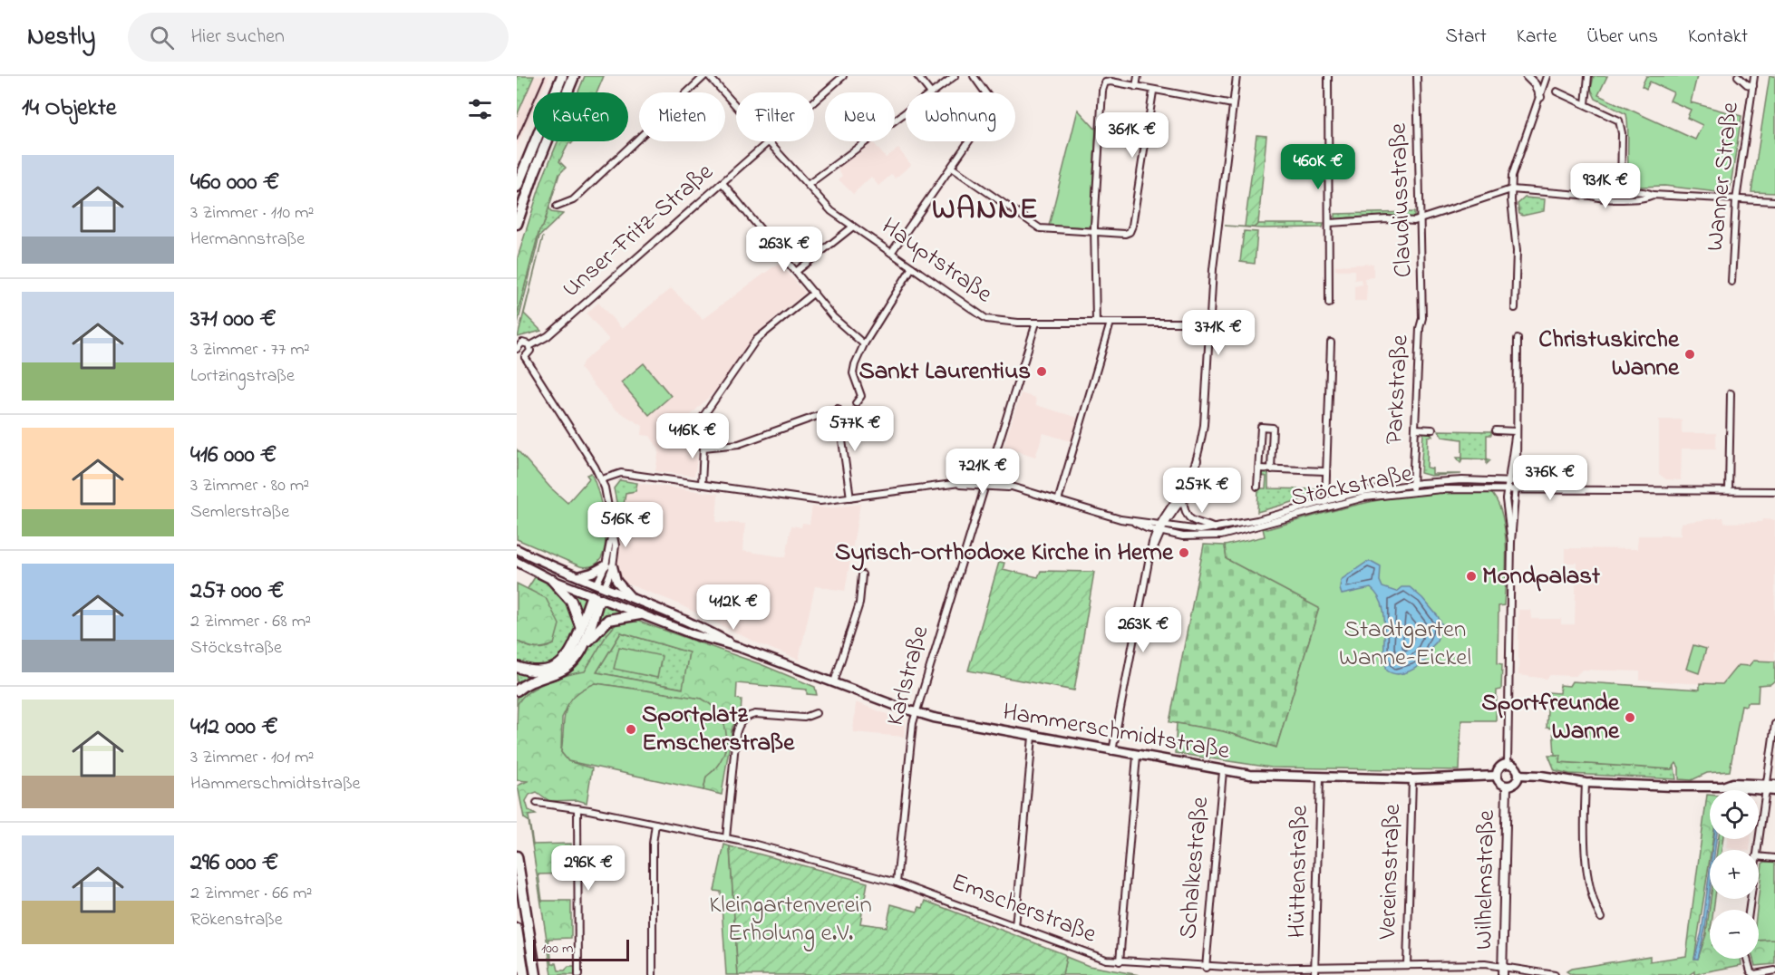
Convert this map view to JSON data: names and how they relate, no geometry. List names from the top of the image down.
{
  "streets": {
    "main road": ["Hammerschmidtstraße"],
    "street": [
      "Wanner Straße",
      "Claudiusstraße",
      "Unser-Fritz-Straße",
      "Hauptstraße",
      "Parkstraße",
      "Stöckstraße",
      "Karlstraße",
      "Schalkestraße",
      "Hüttenstraße",
      "Vereinsstraße",
      "Wilhelmstraße",
      "Emscherstraße"
    ]
  },
  "crossings": [
    ["Claudiusstraße", "Parkstraße"],
    ["Unser-Fritz-Straße", "Hauptstraße"],
    ["Hauptstraße", "Karlstraße"],
    ["Parkstraße", "Stöckstraße"],
    ["Stöckstraße", "Karlstraße"],
    ["Karlstraße", "Hammerschmidtstraße"],
    ["Karlstraße", "Emscherstraße"],
    ["Hammerschmidtstraße", "Schalkestraße"],
    ["Hammerschmidtstraße", "Hüttenstraße"],
    ["Hammerschmidtstraße", "Vereinsstraße"],
    ["Hammerschmidtstraße", "Wilhelmstraße"],
    ["Schalkestraße", "Emscherstraße"],
    ["Hüttenstraße", "Emscherstraße"],
    ["Vereinsstraße", "Emscherstraße"],
    ["Wilhelmstraße", "Emscherstraße"]
  ],
  "districts": ["WANNE"],
  "parks": ["Stadtgarten Wanne-Eickel", "Kleingartenverein Erholung e.V."],
  "places": [
    "Christuskirche Wanne",
    "Sankt Laurentius",
    "Syrisch-Orthodoxe Kirche in Herne",
    "Mondpalast",
    "Sportfreunde Wanne",
    "Sportplatz Emscherstraße"
  ],
  "scale_bar": "100 m",
  "page": {
    "header": "Nestly",
    "search": "Hier suchen",
    "nav": [
      "Start",
      "Karte",
      "Über uns",
      "Kontakt"
    ],
    "heading": "14 Objekte",
    "chip": [
      "Kaufen",
      "Mieten",
      "Filter",
      "Neu",
      "Wohnung"
    ],
    "price": [
      "361K €",
      "460K €",
      "931K €",
      "263K €",
      "371K €",
      "577K €",
      "416K €",
      "721K €",
      "376K €",
      "257K €",
      "516K €",
      "412K €",
      "263K €",
      "296K €"
    ],
    "list": [
      {
        "name": "460 000 €",
        "note": "3 Zimmer · 110 m² · Hermannstraße"
      },
      {
        "name": "371 000 €",
        "note": "3 Zimmer · 77 m² · Lortzingstraße"
      },
      {
        "name": "416 000 €",
        "note": "3 Zimmer · 80 m² · Semlerstraße"
      },
      {
        "name": "257 000 €",
        "note": "2 Zimmer · 68 m² · Stöckstraße"
      },
      {
        "name": "412 000 €",
        "note": "3 Zimmer · 101 m² · Hammerschmidtstraße"
      },
      {
        "name": "296 000 €",
        "note": "2 Zimmer · 66 m² · Rökenstraße"
      }
    ],
    "map_buttons": ["+", "−"],
    "scale": "100 m"
  }
}
